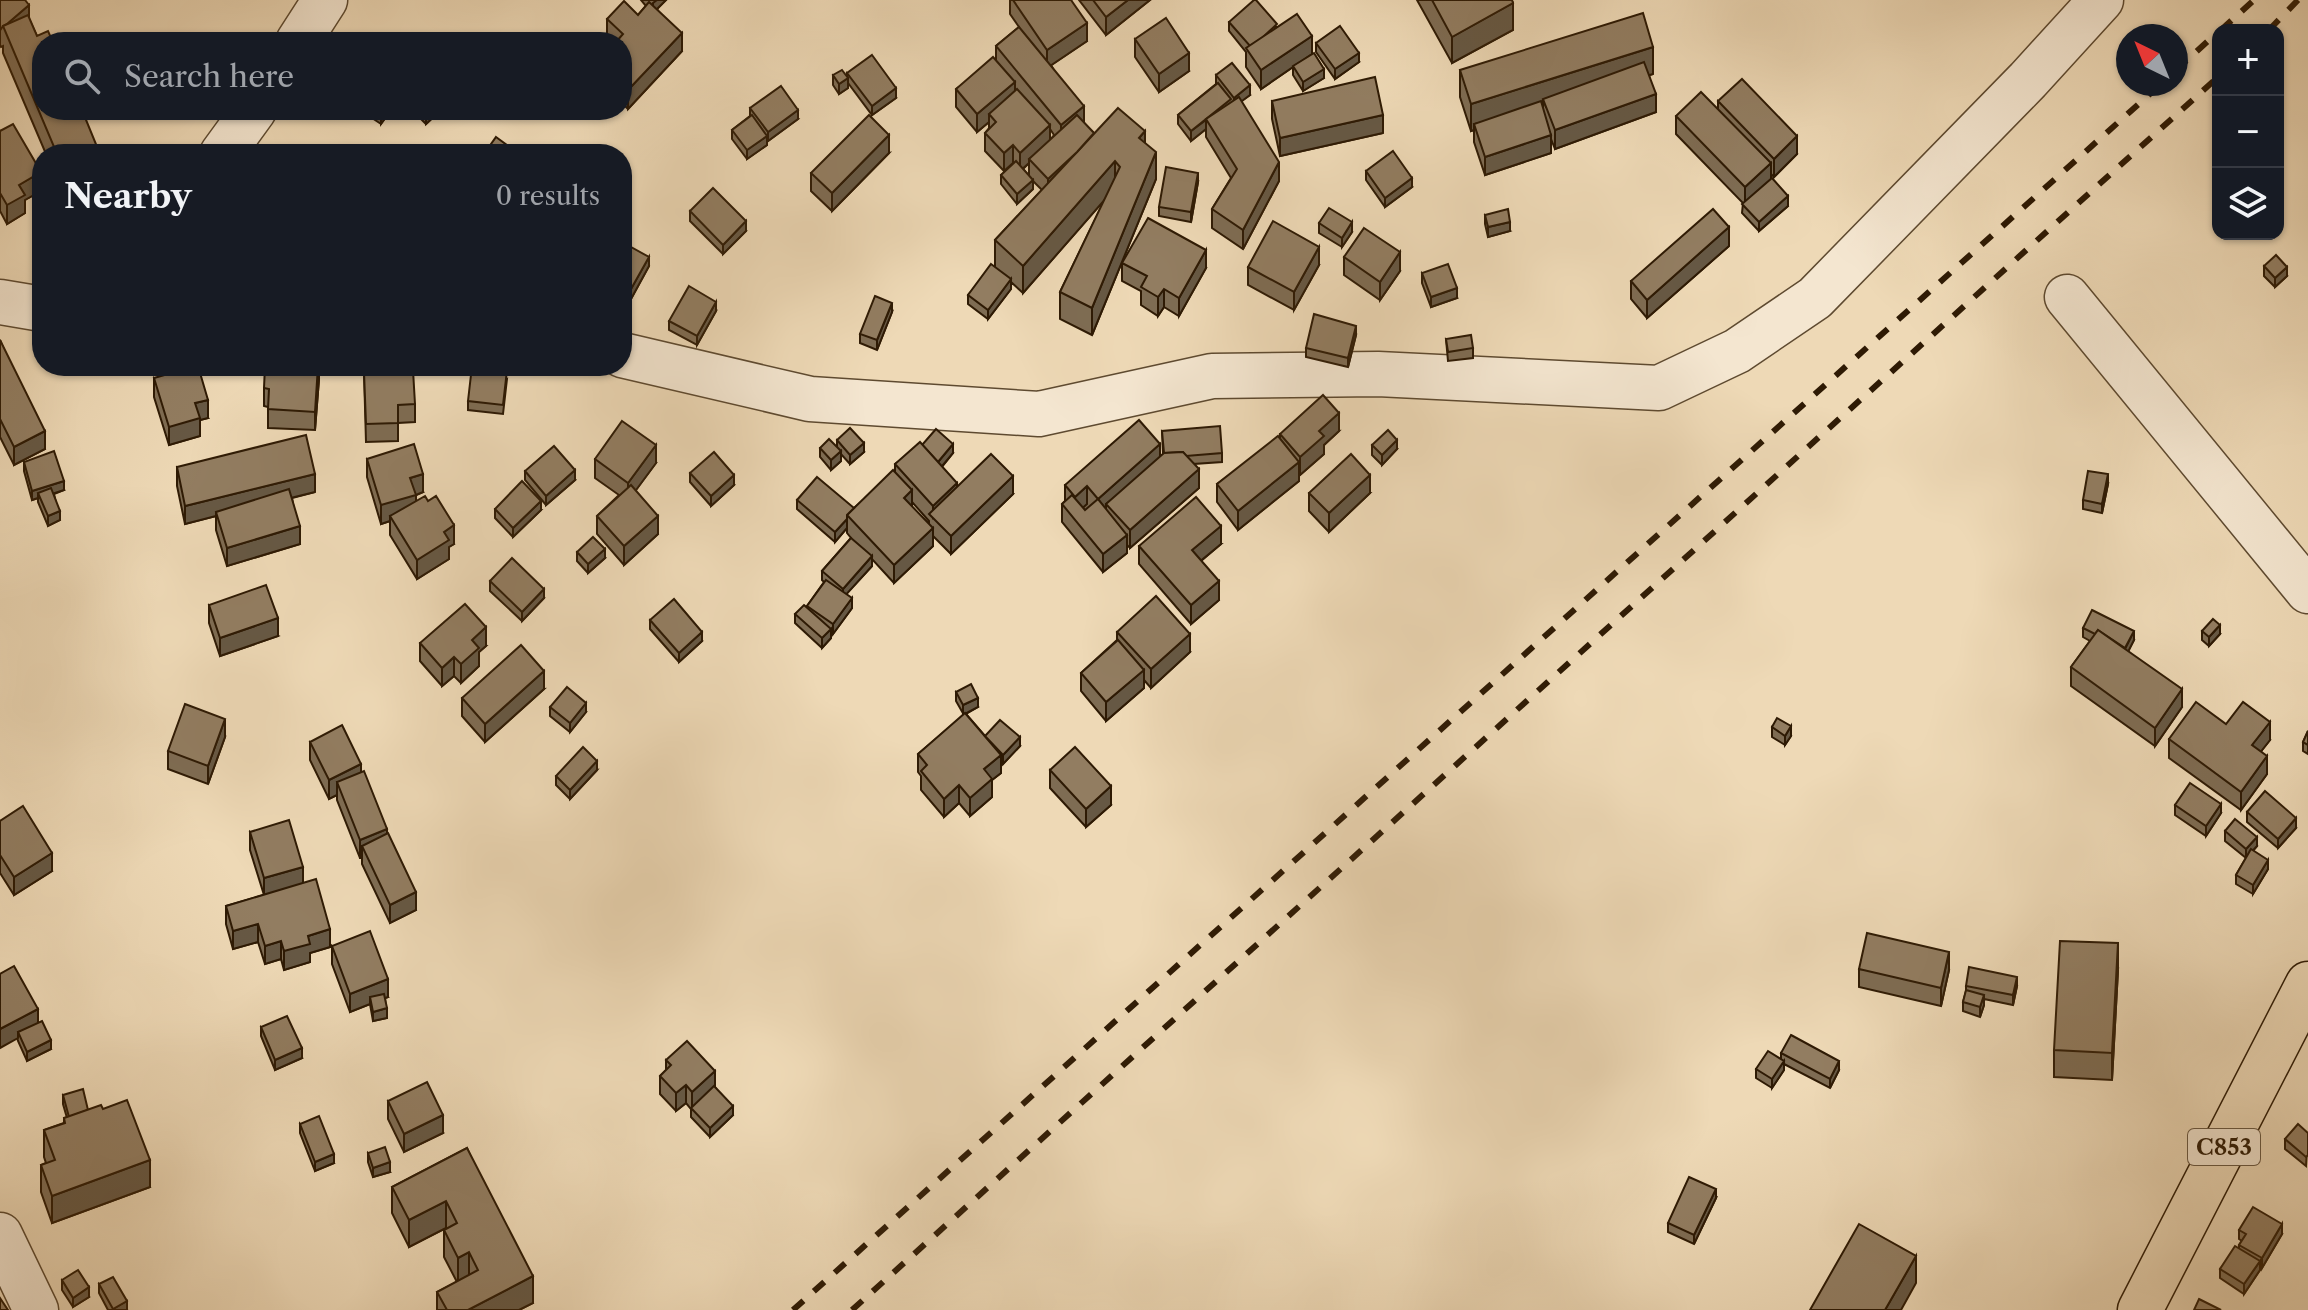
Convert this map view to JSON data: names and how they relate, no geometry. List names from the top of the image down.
{
  "streets": {
    "main road": ["C853"]
  },
  "north": "top left",
  "page": {
    "map_buttons": ["+", "−"],
    "search": "Search here",
    "heading": ["Nearby", "0 results"]
  }
}
